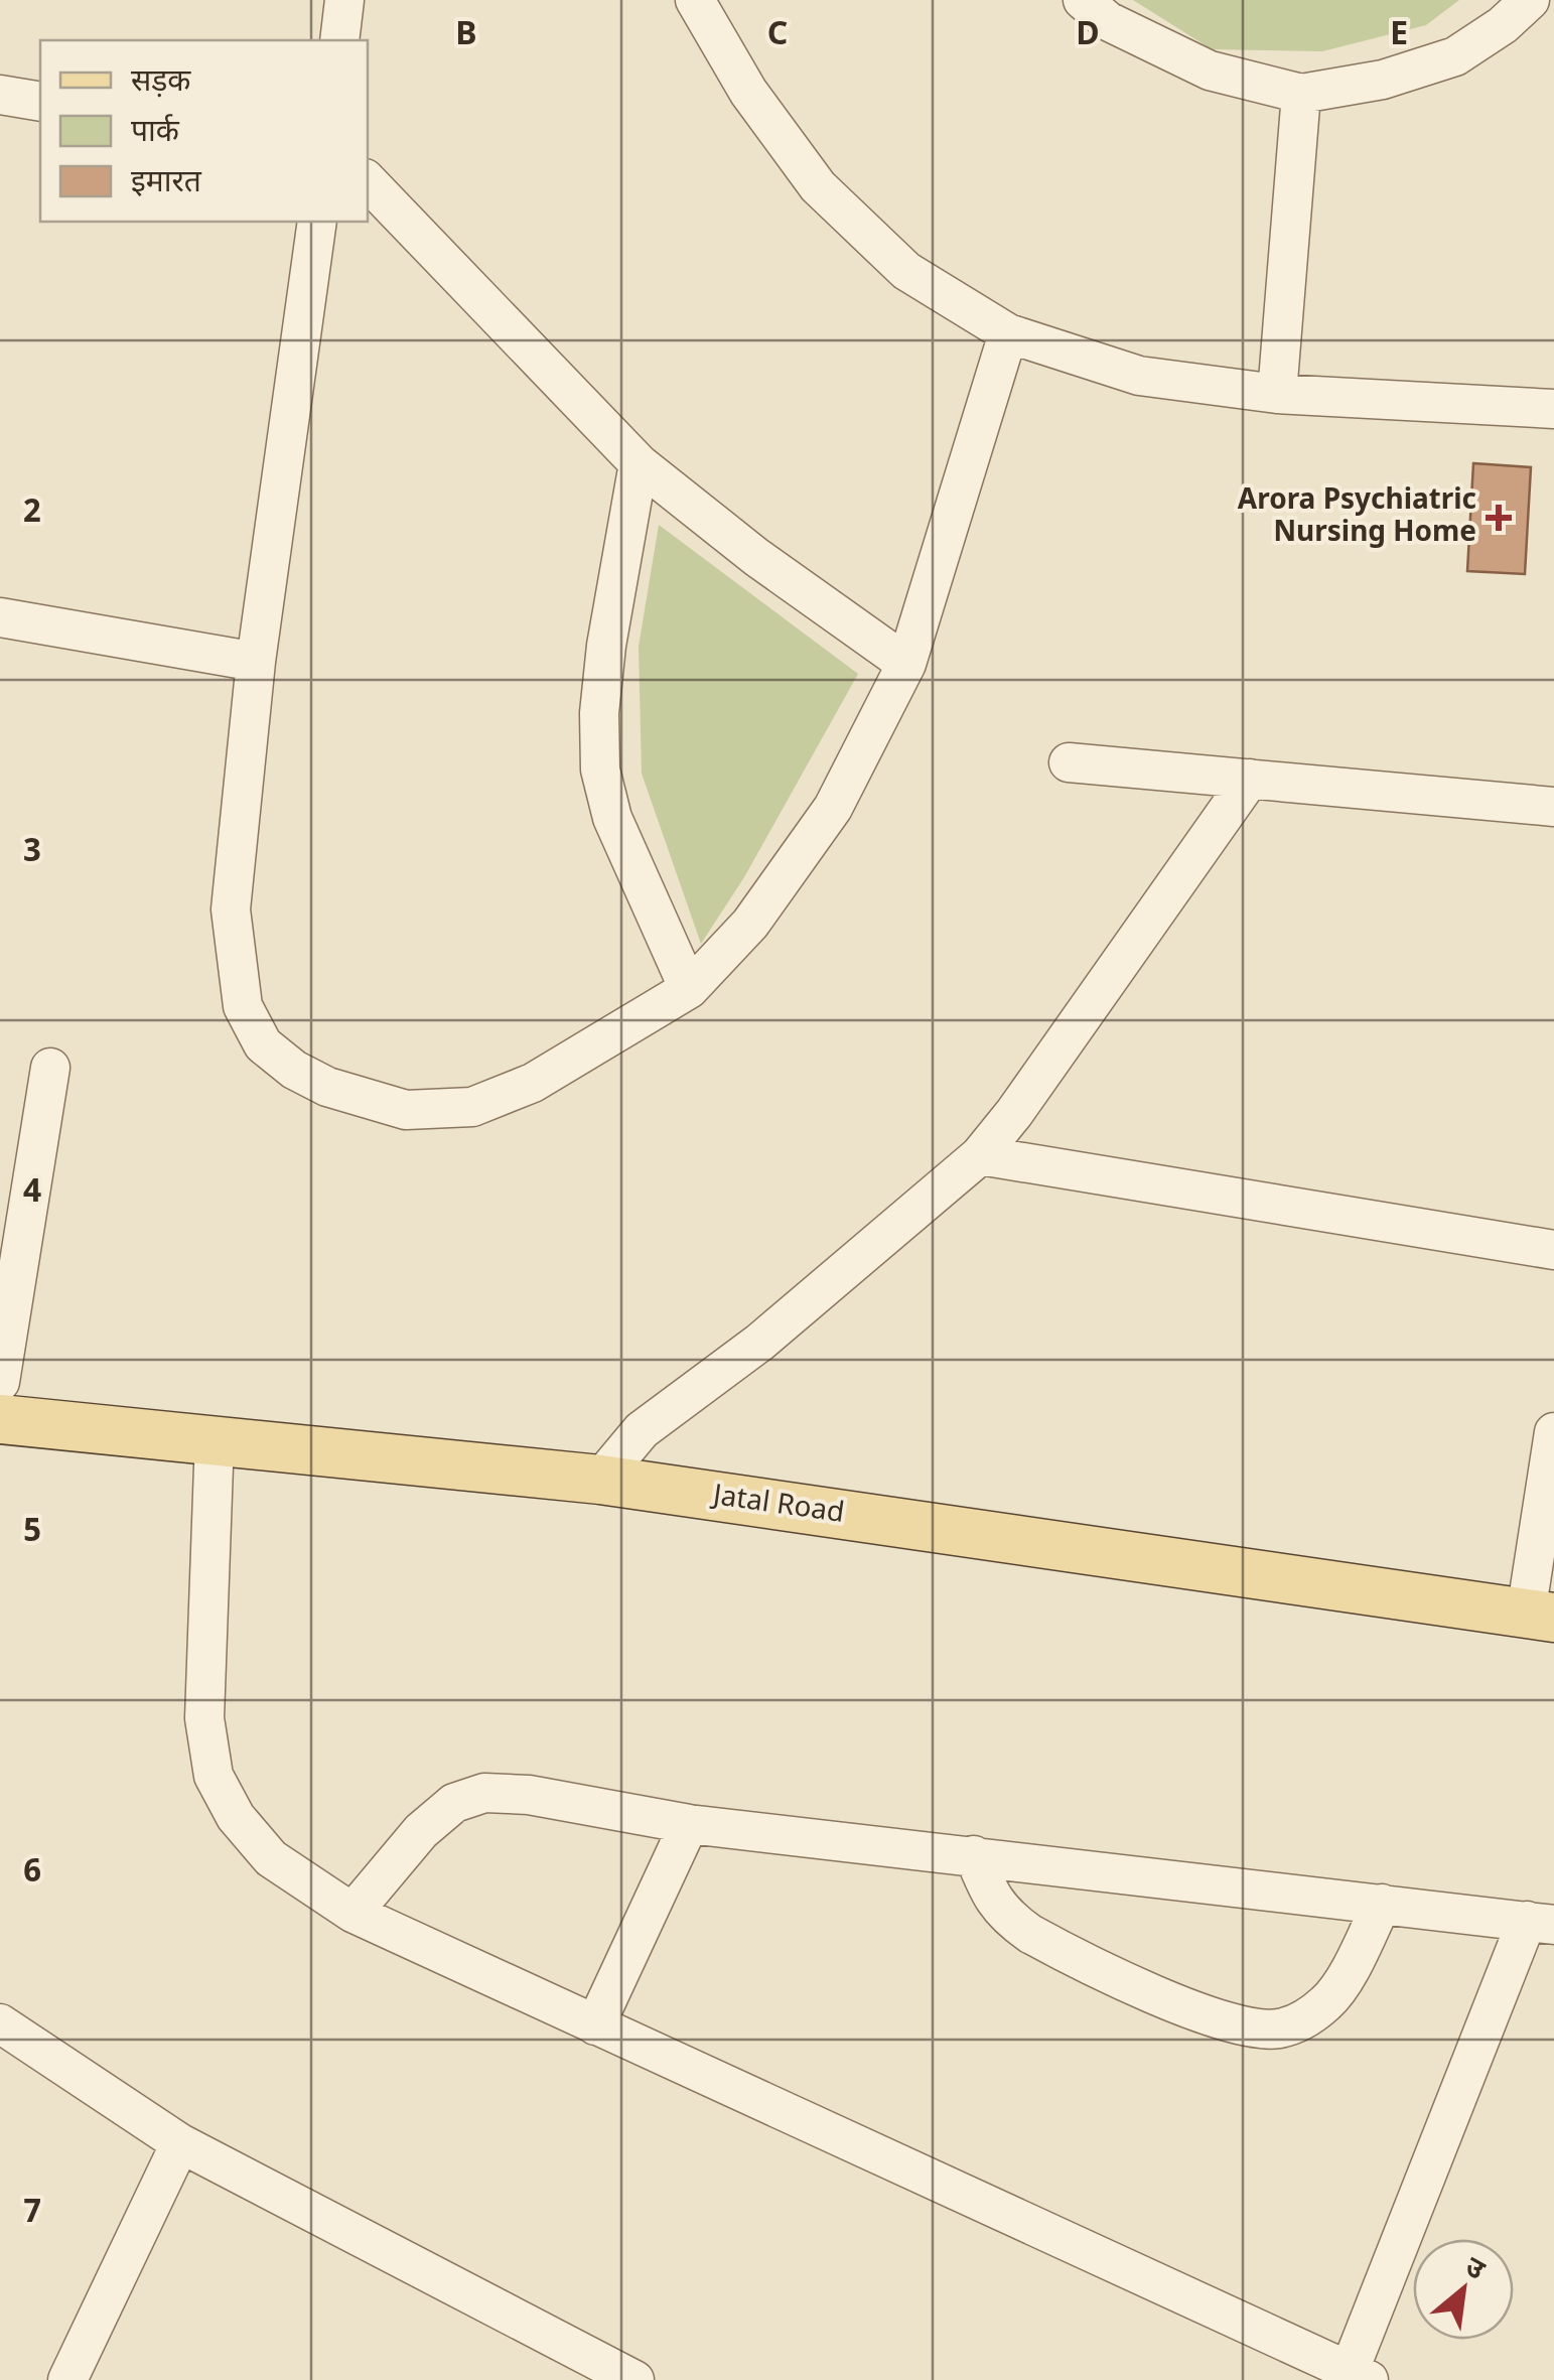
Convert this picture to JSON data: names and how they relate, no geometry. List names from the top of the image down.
{
  "streets": {
    "main road": ["Jatal Road"]
  },
  "places": {
    "health": ["Arora Psychiatric Nursing Home"]
  },
  "legend": ["सड़क", "पार्क", "इमारत"],
  "north": "top right",
  "grid": {
    "columns": [
      "B",
      "C",
      "D",
      "E"
    ],
    "rows": [
      "2",
      "3",
      "4",
      "5",
      "6",
      "7"
    ]
  }
}
